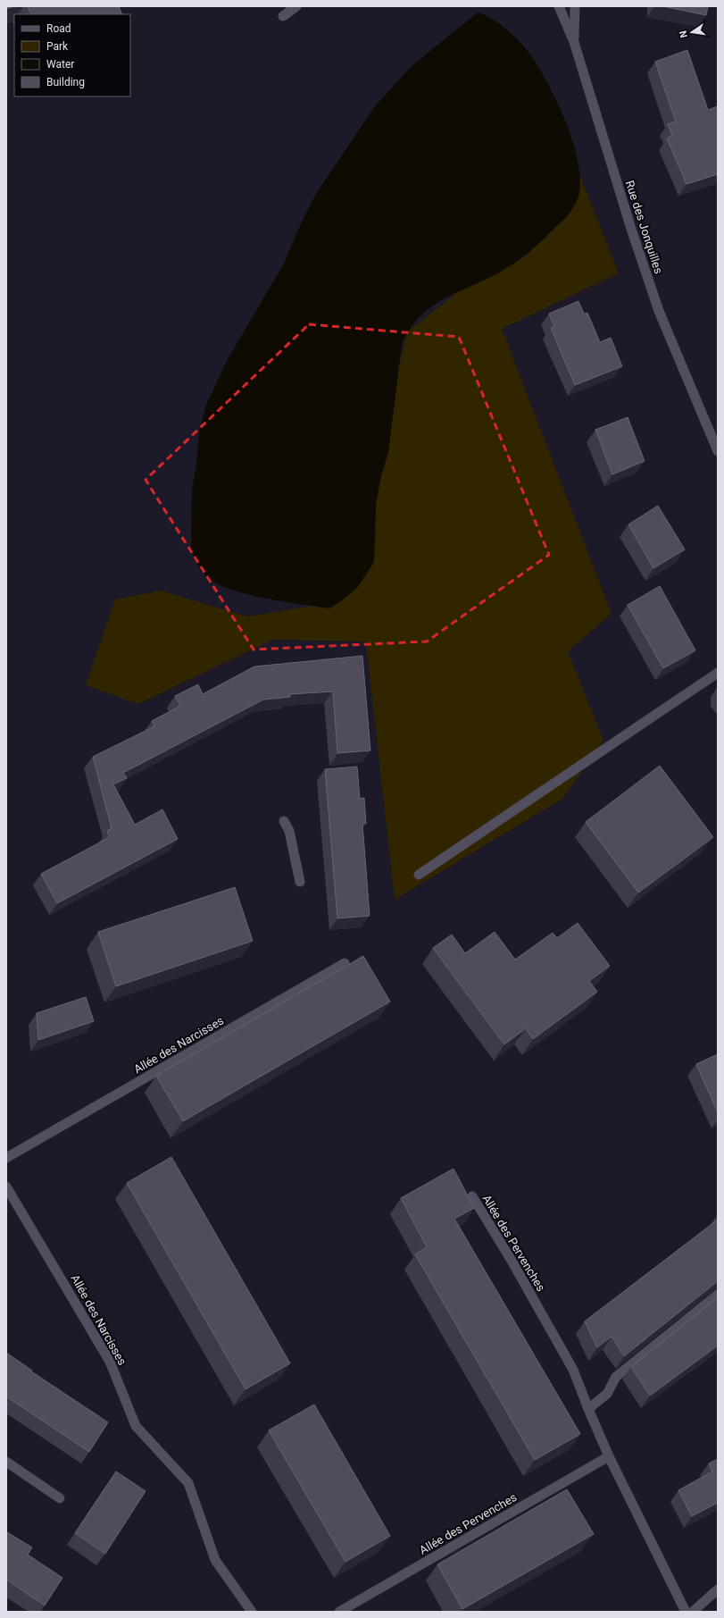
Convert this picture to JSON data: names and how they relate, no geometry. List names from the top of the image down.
{
  "streets": {
    "street": ["Rue des Jonquilles", "Allée des Narcisses", "Allée des Pervenches"]
  },
  "legend": [
    "Road",
    "Park",
    "Water",
    "Building"
  ],
  "north": "left"
}
